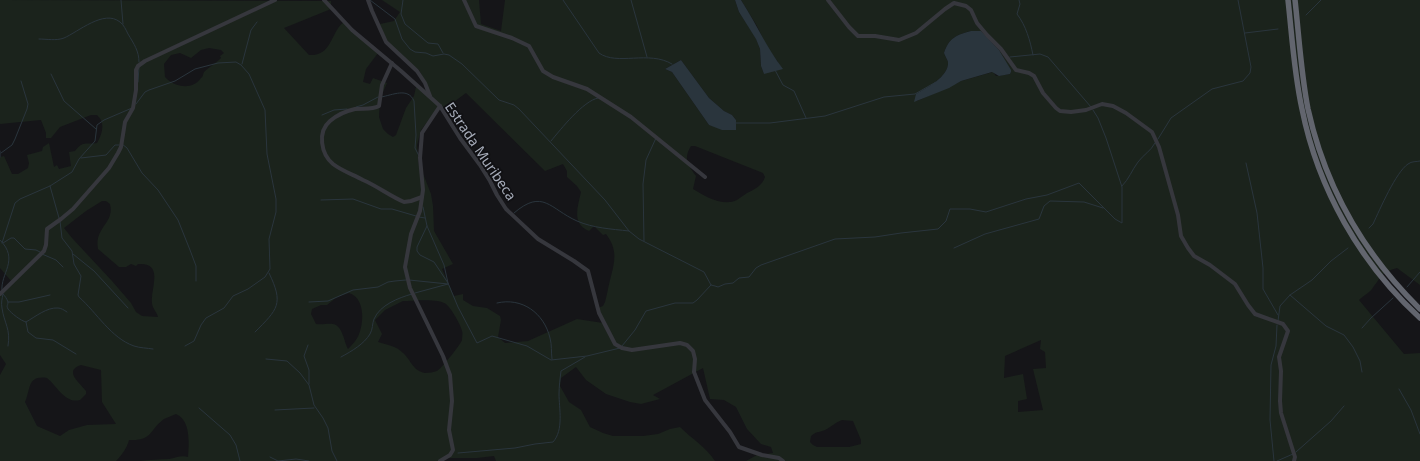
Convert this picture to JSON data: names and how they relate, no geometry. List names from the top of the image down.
{
  "streets": {
    "street": ["Estrada Muribeca"]
  }
}
